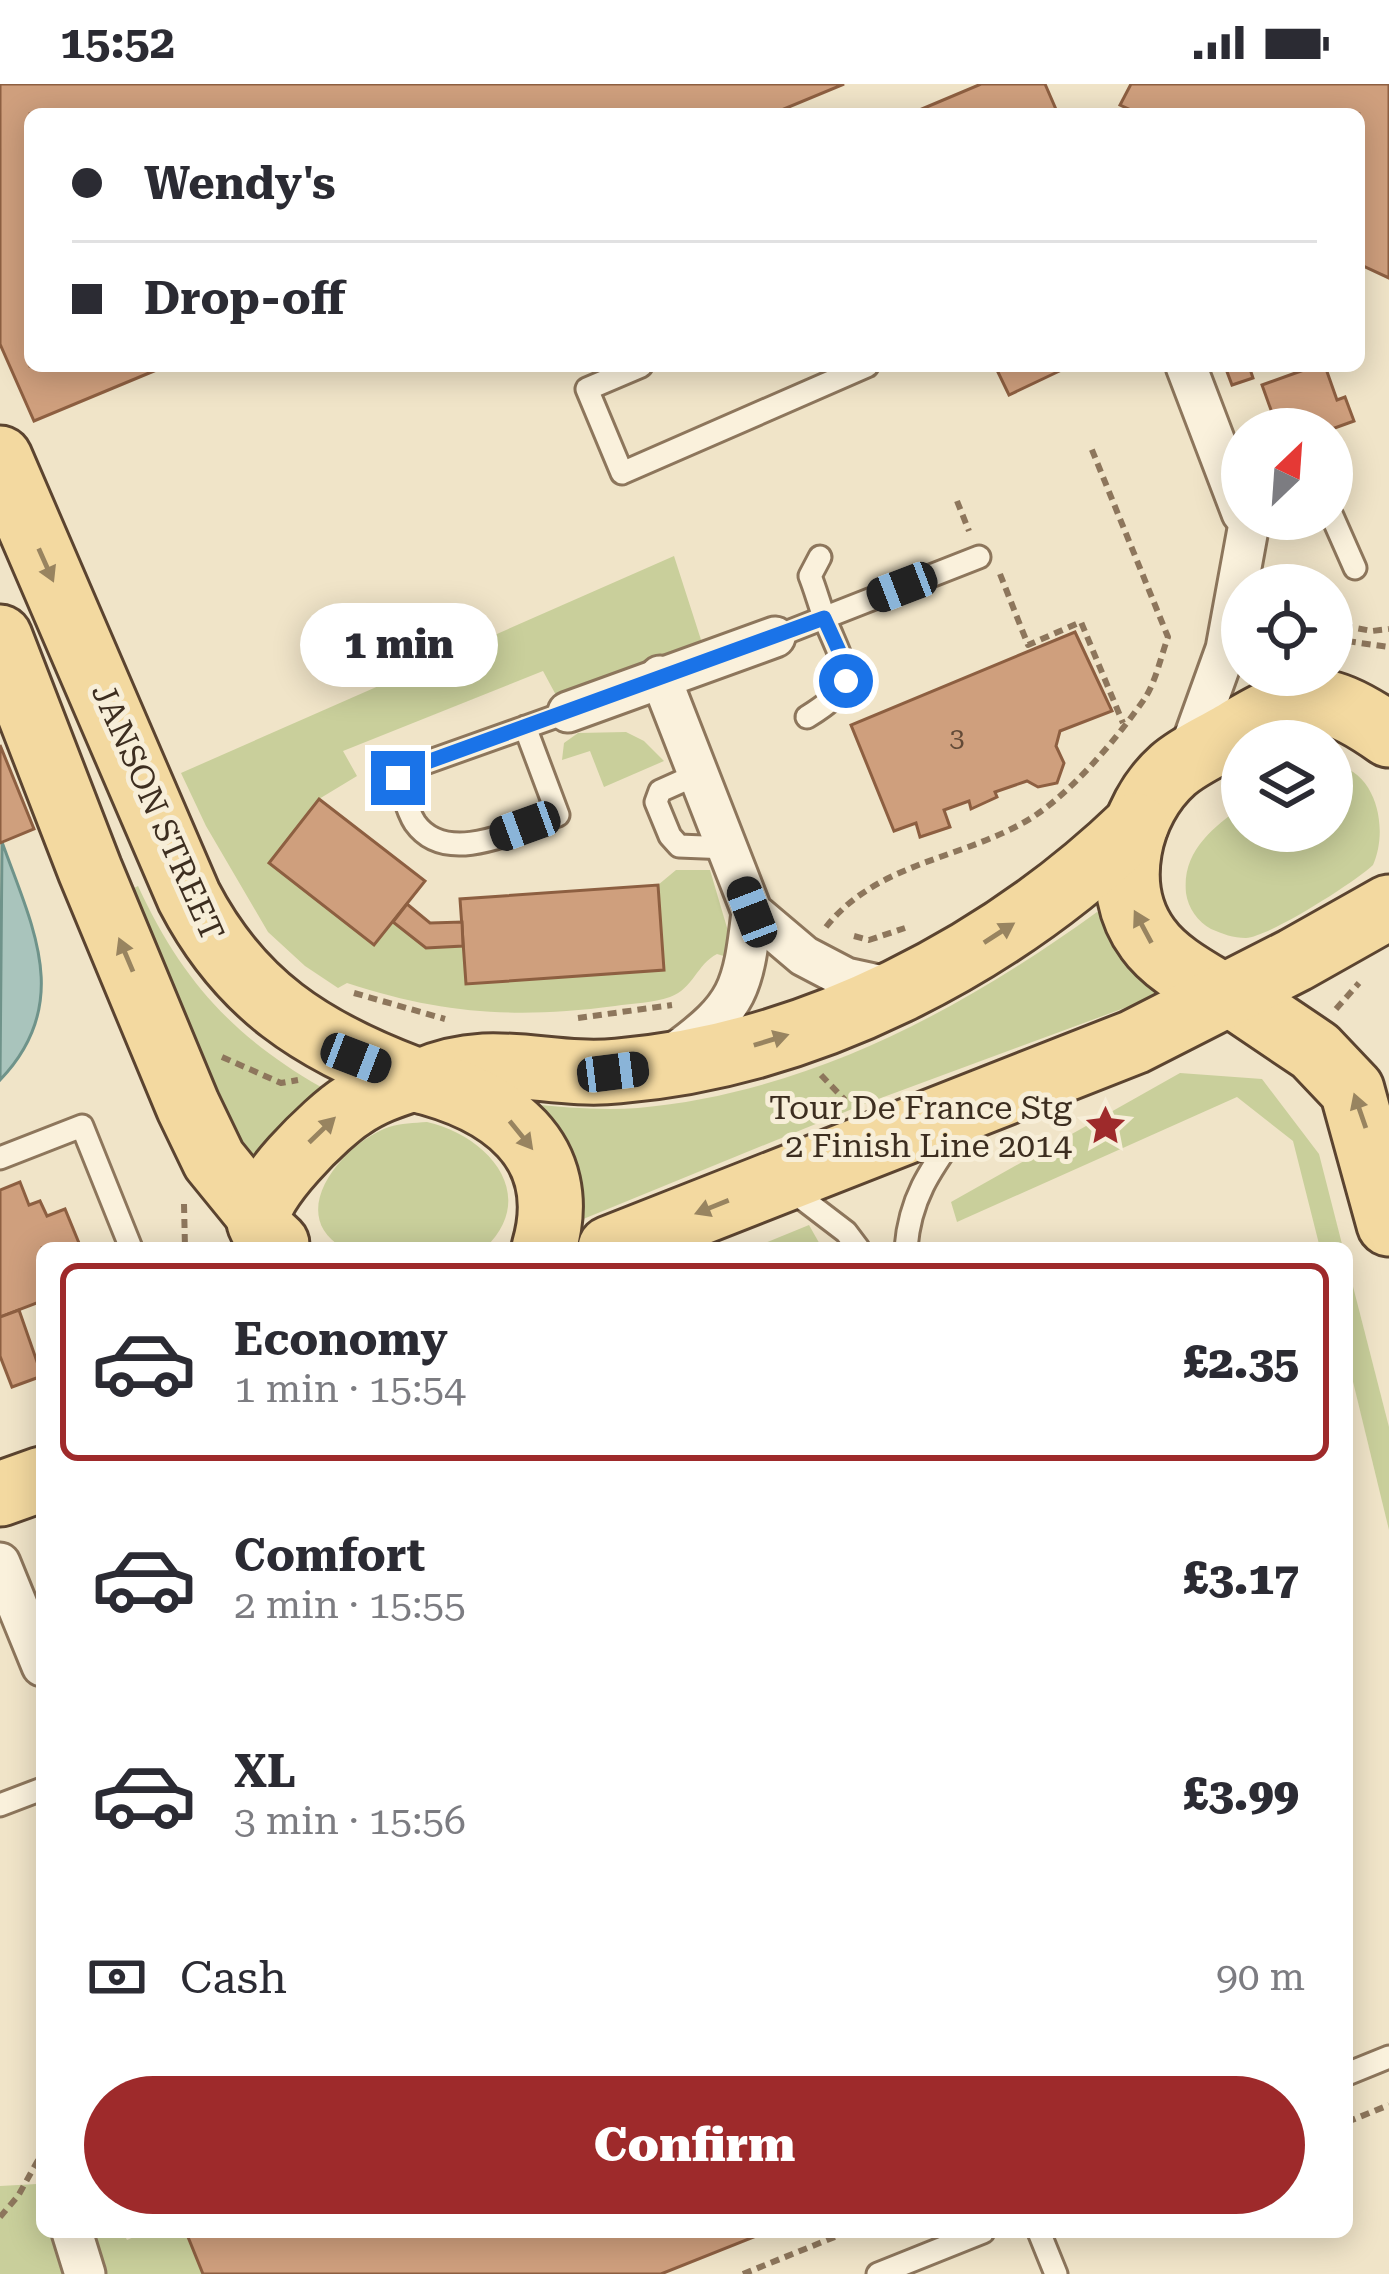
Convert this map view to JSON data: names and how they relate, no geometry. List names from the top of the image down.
{
  "streets": {
    "main road": ["JANSON STREET"]
  },
  "places": {
    "place": ["Tour De France Stg 2 Finish Line 2014"]
  },
  "house_numbers": ["3"],
  "north": "top right",
  "page": {
    "status": "15:52",
    "banner": ["Wendy's", "Drop-off"],
    "bubble": "1 min",
    "list": [
      {
        "name": "Economy",
        "note": "1 min · 15:54",
        "value": "£2.35"
      },
      {
        "name": "Comfort",
        "note": "2 min · 15:55",
        "value": "£3.17"
      },
      {
        "name": "XL",
        "note": "3 min · 15:56",
        "value": "£3.99"
      }
    ],
    "pay": ["Cash", "90 m"],
    "buttons": "Confirm"
  }
}
